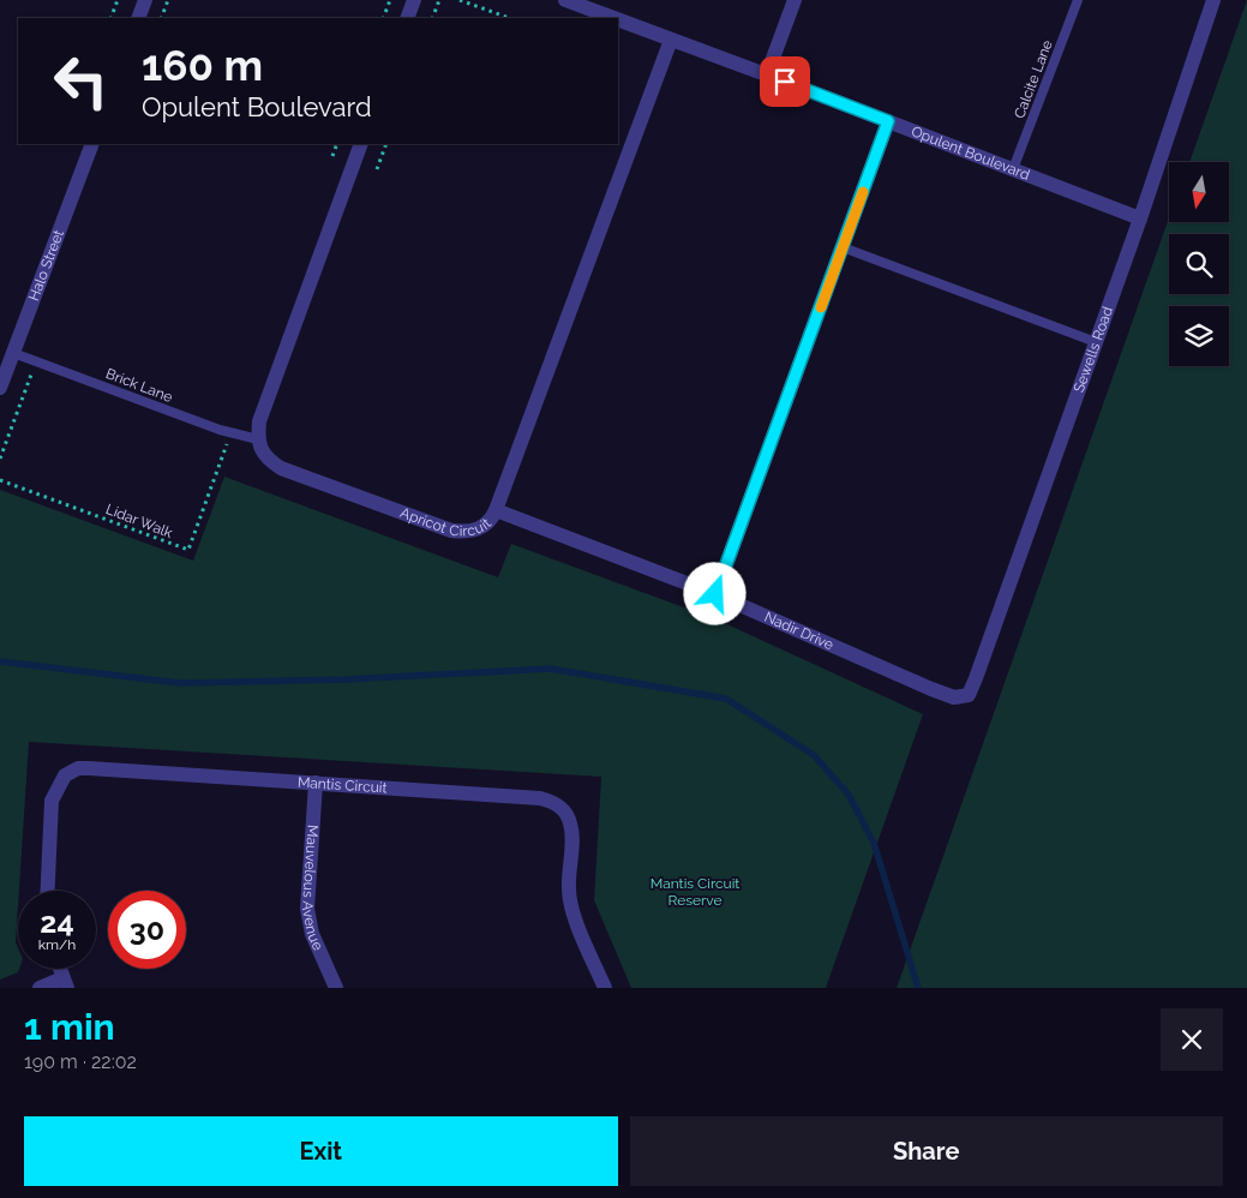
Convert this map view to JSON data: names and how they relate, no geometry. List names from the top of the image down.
{
  "streets": {
    "street": [
      "Opulent Boulevard",
      "Halo Street",
      "Sewells Road",
      "Apricot Circuit",
      "Nadir Drive",
      "Mantis Circuit",
      "Mauvelous Avenue"
    ],
    "lane": ["Calcite Lane", "Brick Lane"],
    "path": ["Lidar Walk"]
  },
  "crossings": [
    ["Calcite Lane", "Opulent Boulevard"],
    ["Opulent Boulevard", "Sewells Road"],
    ["Opulent Boulevard", "Apricot Circuit"],
    ["Halo Street", "Brick Lane"],
    ["Sewells Road", "Nadir Drive"],
    ["Brick Lane", "Apricot Circuit"],
    ["Brick Lane", "Lidar Walk"],
    ["Apricot Circuit", "Nadir Drive"],
    ["Mantis Circuit", "Mauvelous Avenue"]
  ],
  "parks": ["Mantis Circuit Reserve"],
  "north": "bottom",
  "page": {
    "turn": ["160 m", "Opulent Boulevard"],
    "speed": "24 km/h",
    "limit": "30",
    "heading": ["1 min", "190 m · 22:02"],
    "buttons": ["Exit", "Share"]
  }
}
